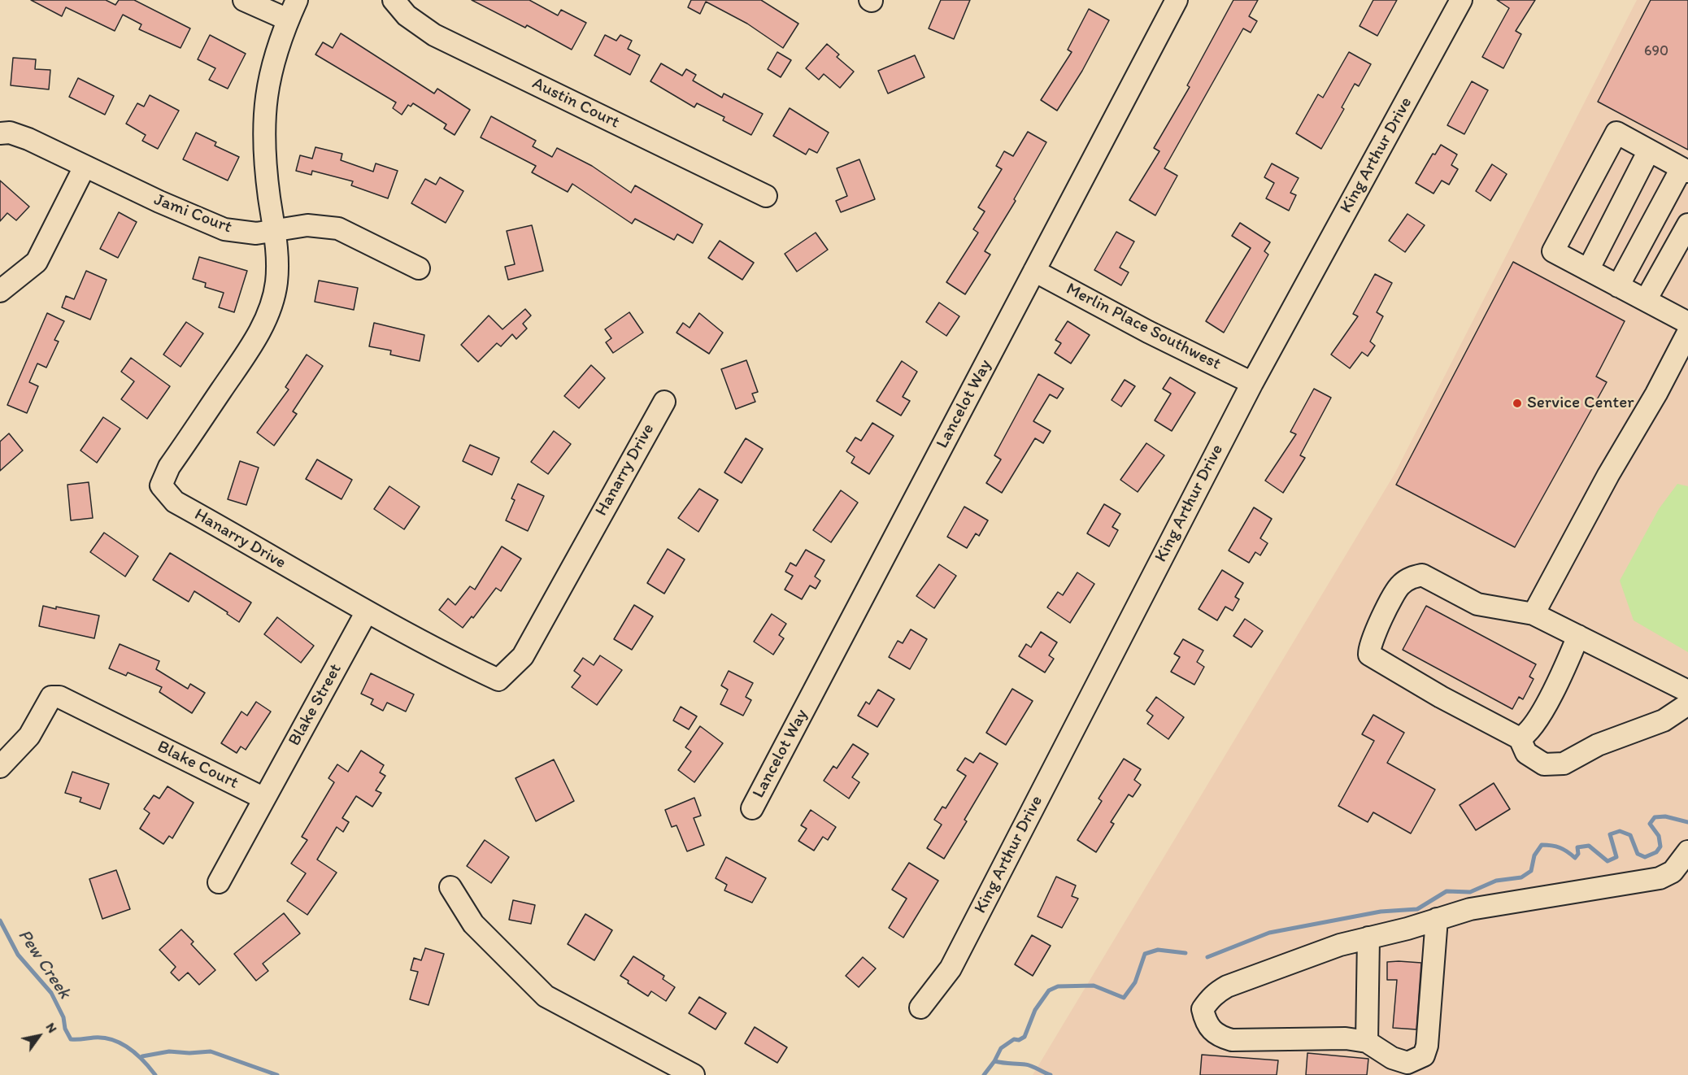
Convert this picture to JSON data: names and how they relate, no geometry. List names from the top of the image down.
{
  "streets": {
    "street": [
      "Austin Court",
      "King Arthur Drive",
      "Jami Court",
      "Merlin Place Southwest",
      "Lancelot Way",
      "Hanarry Drive",
      "Blake Street",
      "Blake Court"
    ]
  },
  "crossings": [
    ["King Arthur Drive", "Merlin Place Southwest"],
    ["Jami Court", "Hanarry Drive"],
    ["Merlin Place Southwest", "Lancelot Way"],
    ["Hanarry Drive", "Blake Street"],
    ["Blake Street", "Blake Court"]
  ],
  "water": ["Pew Creek"],
  "places": ["Service Center"],
  "house_numbers": ["690"],
  "north": "top right"
}
